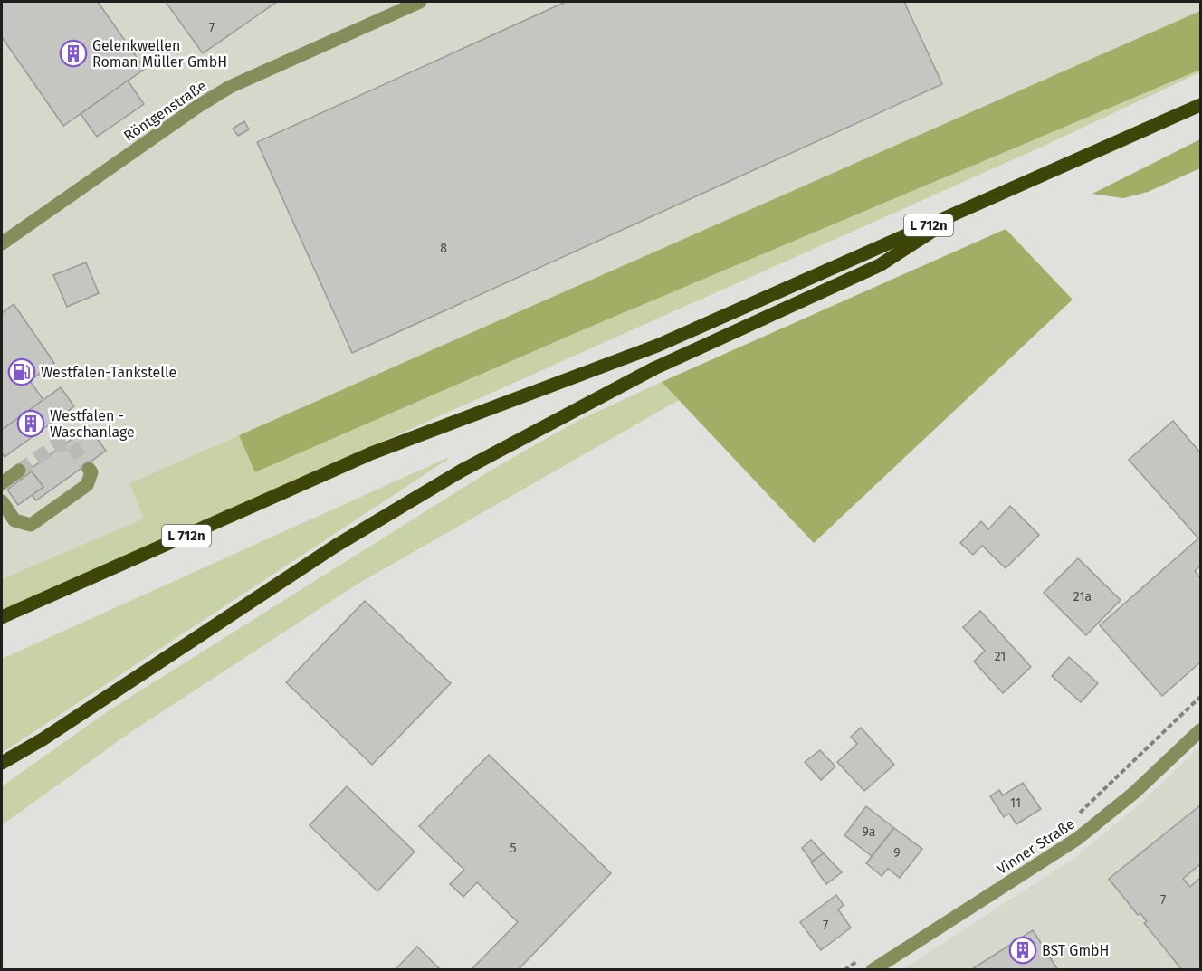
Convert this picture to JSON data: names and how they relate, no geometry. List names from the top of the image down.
{
  "streets": {
    "main road": ["L 712n"],
    "street": ["Röntgenstraße", "Vinner Straße"]
  },
  "places": {
    "building": ["Gelenkwellen Roman Müller GmbH", "Westfalen - Waschanlage", "BST GmbH"],
    "fuel station": ["Westfalen-Tankstelle"]
  },
  "house_numbers": [
    "7",
    "8",
    "21a",
    "21",
    "11",
    "9a",
    "5",
    "9",
    "7",
    "7"
  ]
}
